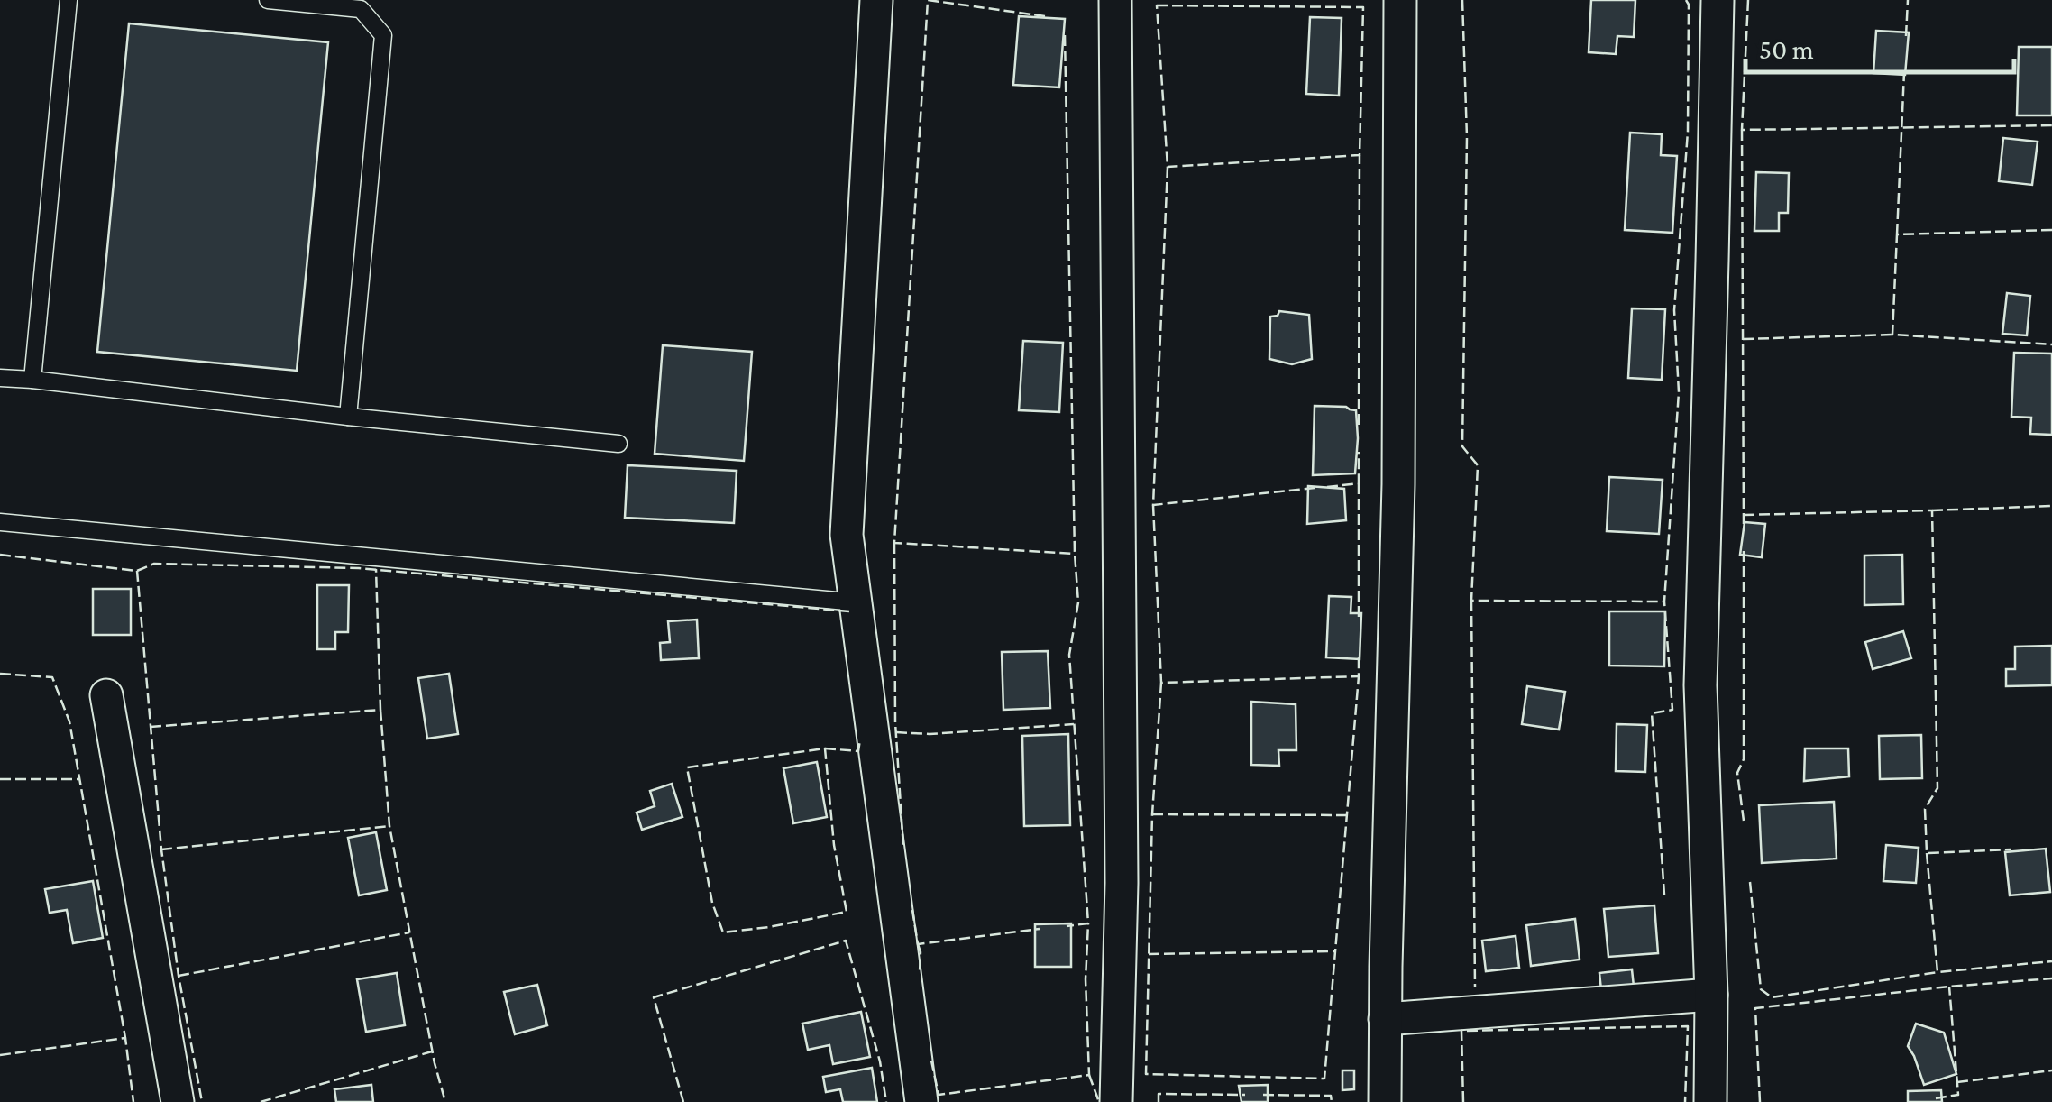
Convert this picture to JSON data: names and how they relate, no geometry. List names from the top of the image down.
{
  "scale_bar": "50 m"
}
